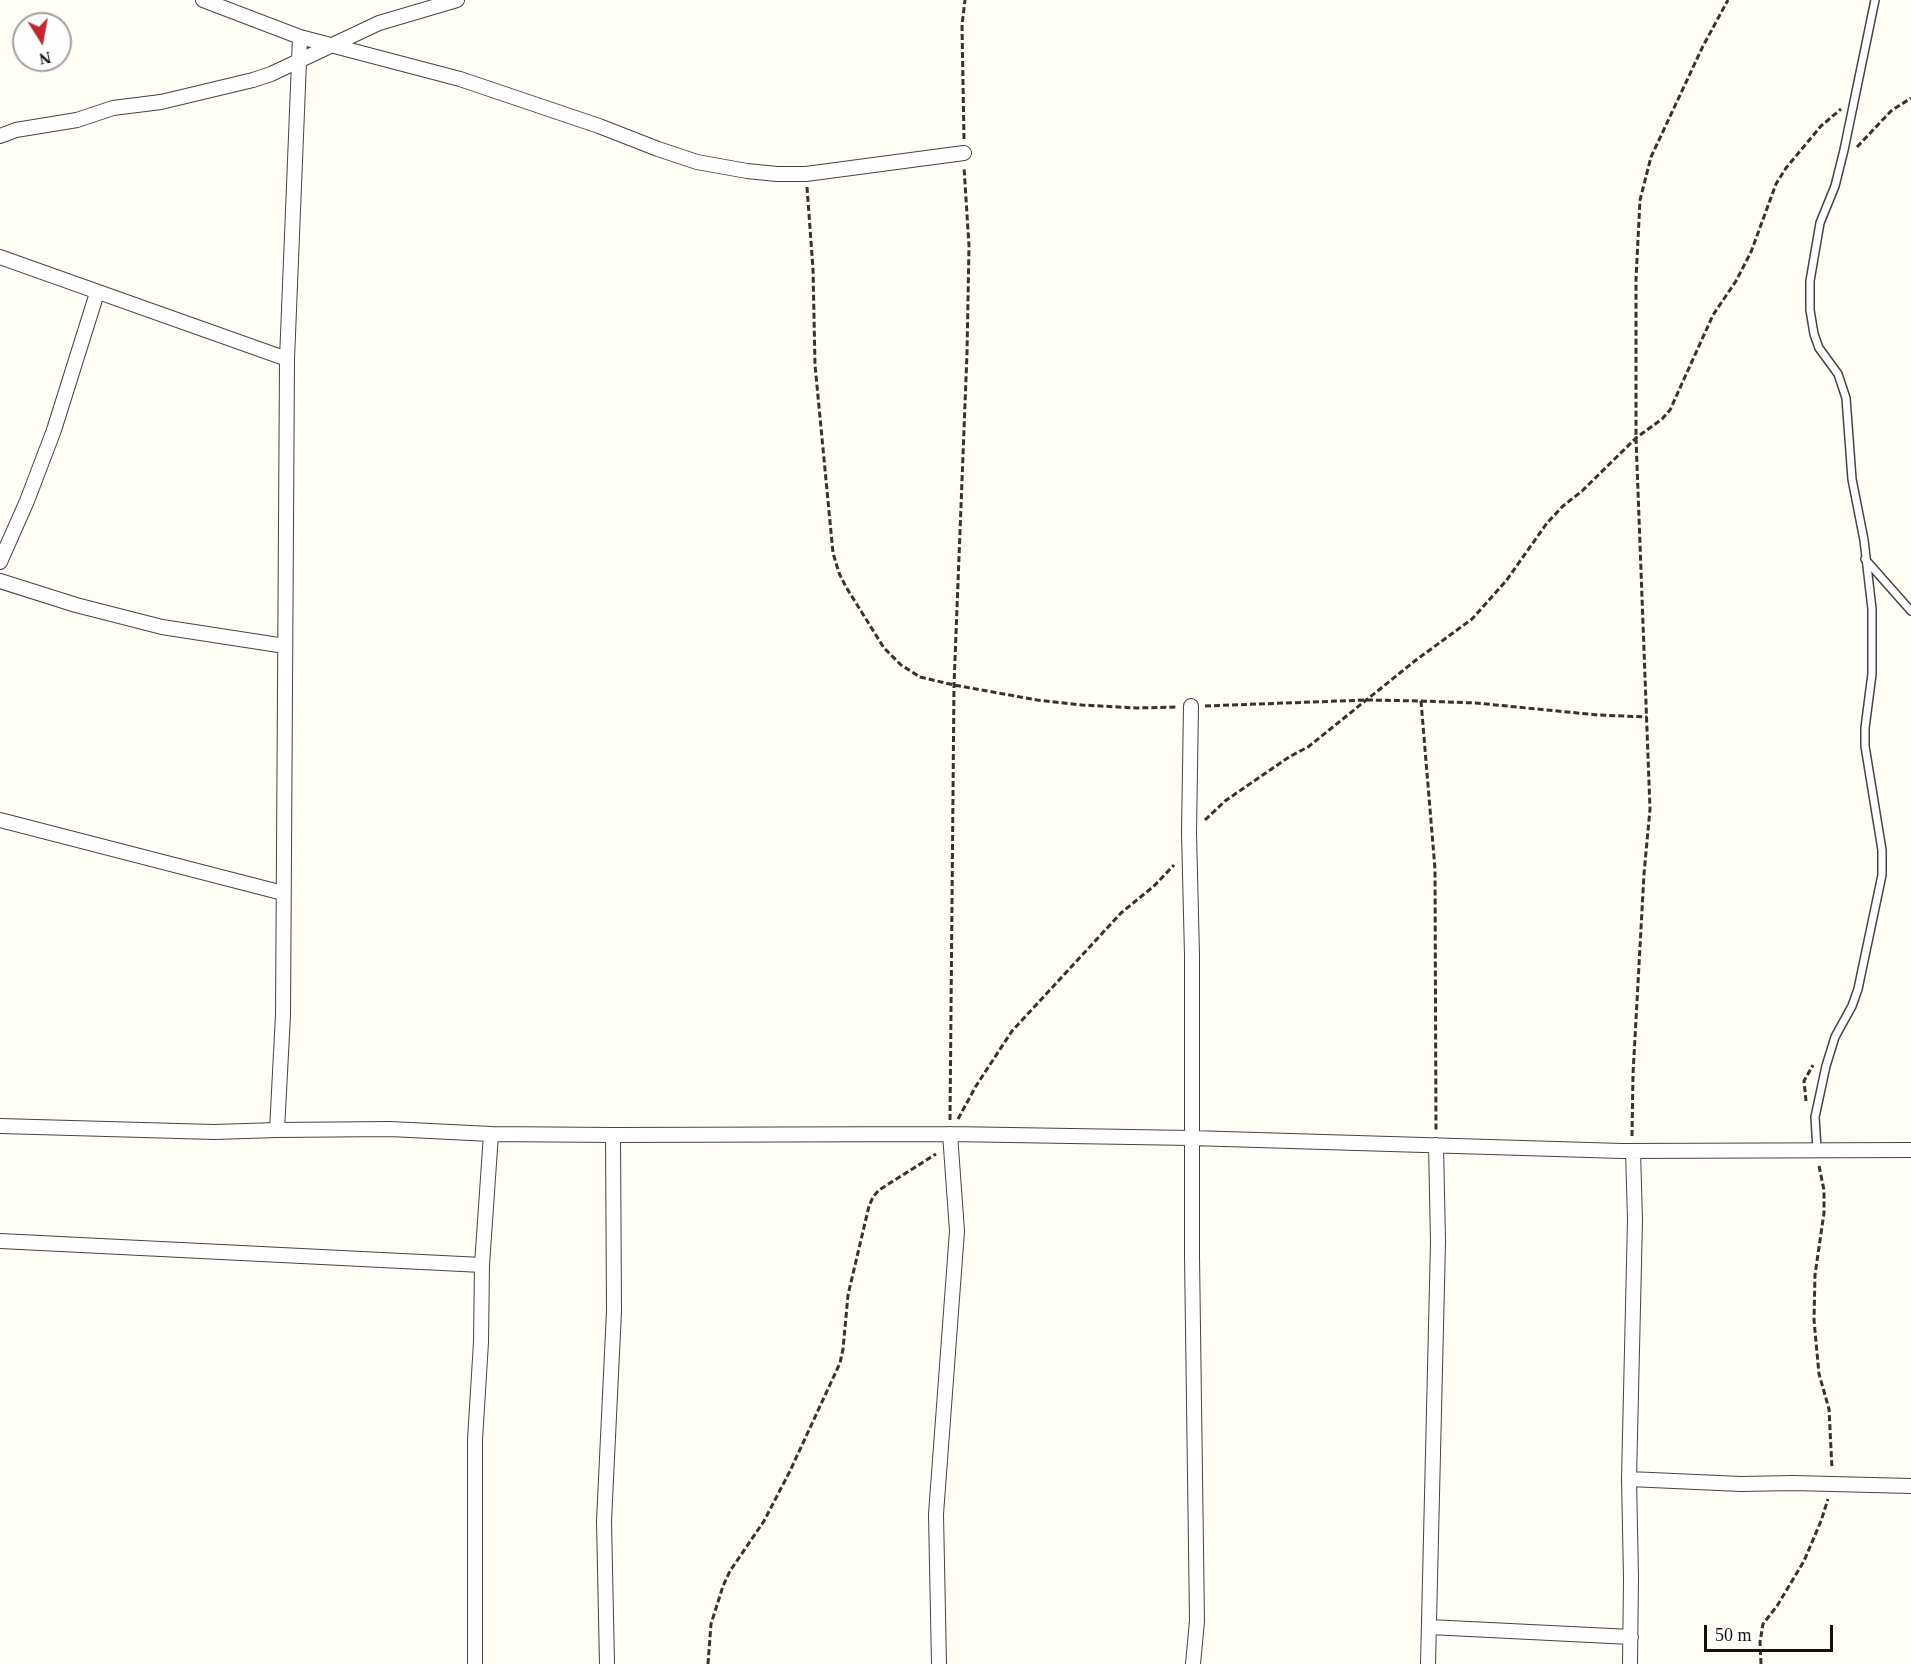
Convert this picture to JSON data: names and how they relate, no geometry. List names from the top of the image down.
{
  "scale_bar": "50 m",
  "north": "bottom"
}
